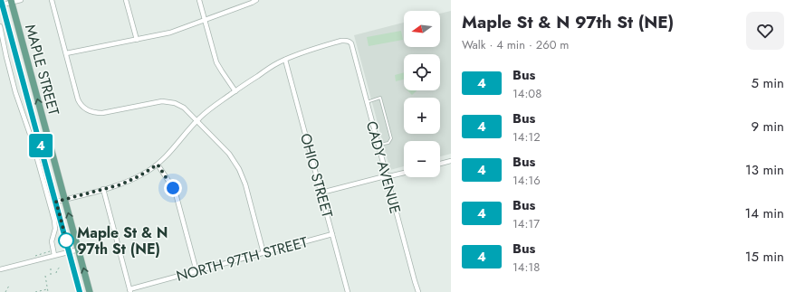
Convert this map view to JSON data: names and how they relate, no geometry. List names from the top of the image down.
{
  "streets": {
    "main road": ["MAPLE STREET"],
    "street": ["CADY AVENUE", "OHIO STREET", "NORTH 97TH STREET"]
  },
  "crossings": [
    ["CADY AVENUE", "OHIO STREET"],
    ["OHIO STREET", "NORTH 97TH STREET"]
  ],
  "places": ["Maple St & N 97th St (NE)"],
  "lines": ["bus line 4"],
  "north": "left",
  "page": {
    "on_map": "4",
    "heading": ["Maple St & N 97th St (NE)", "Walk · 4 min · 260 m"],
    "map_buttons": ["+", "−"],
    "list": [
      {
        "mark": "4",
        "name": "Bus",
        "note": "14:08",
        "value": "5 min"
      },
      {
        "mark": "4",
        "name": "Bus",
        "note": "14:12",
        "value": "9 min"
      },
      {
        "mark": "4",
        "name": "Bus",
        "note": "14:16",
        "value": "13 min"
      },
      {
        "mark": "4",
        "name": "Bus",
        "note": "14:17",
        "value": "14 min"
      },
      {
        "mark": "4",
        "name": "Bus",
        "note": "14:18",
        "value": "15 min"
      }
    ]
  }
}
